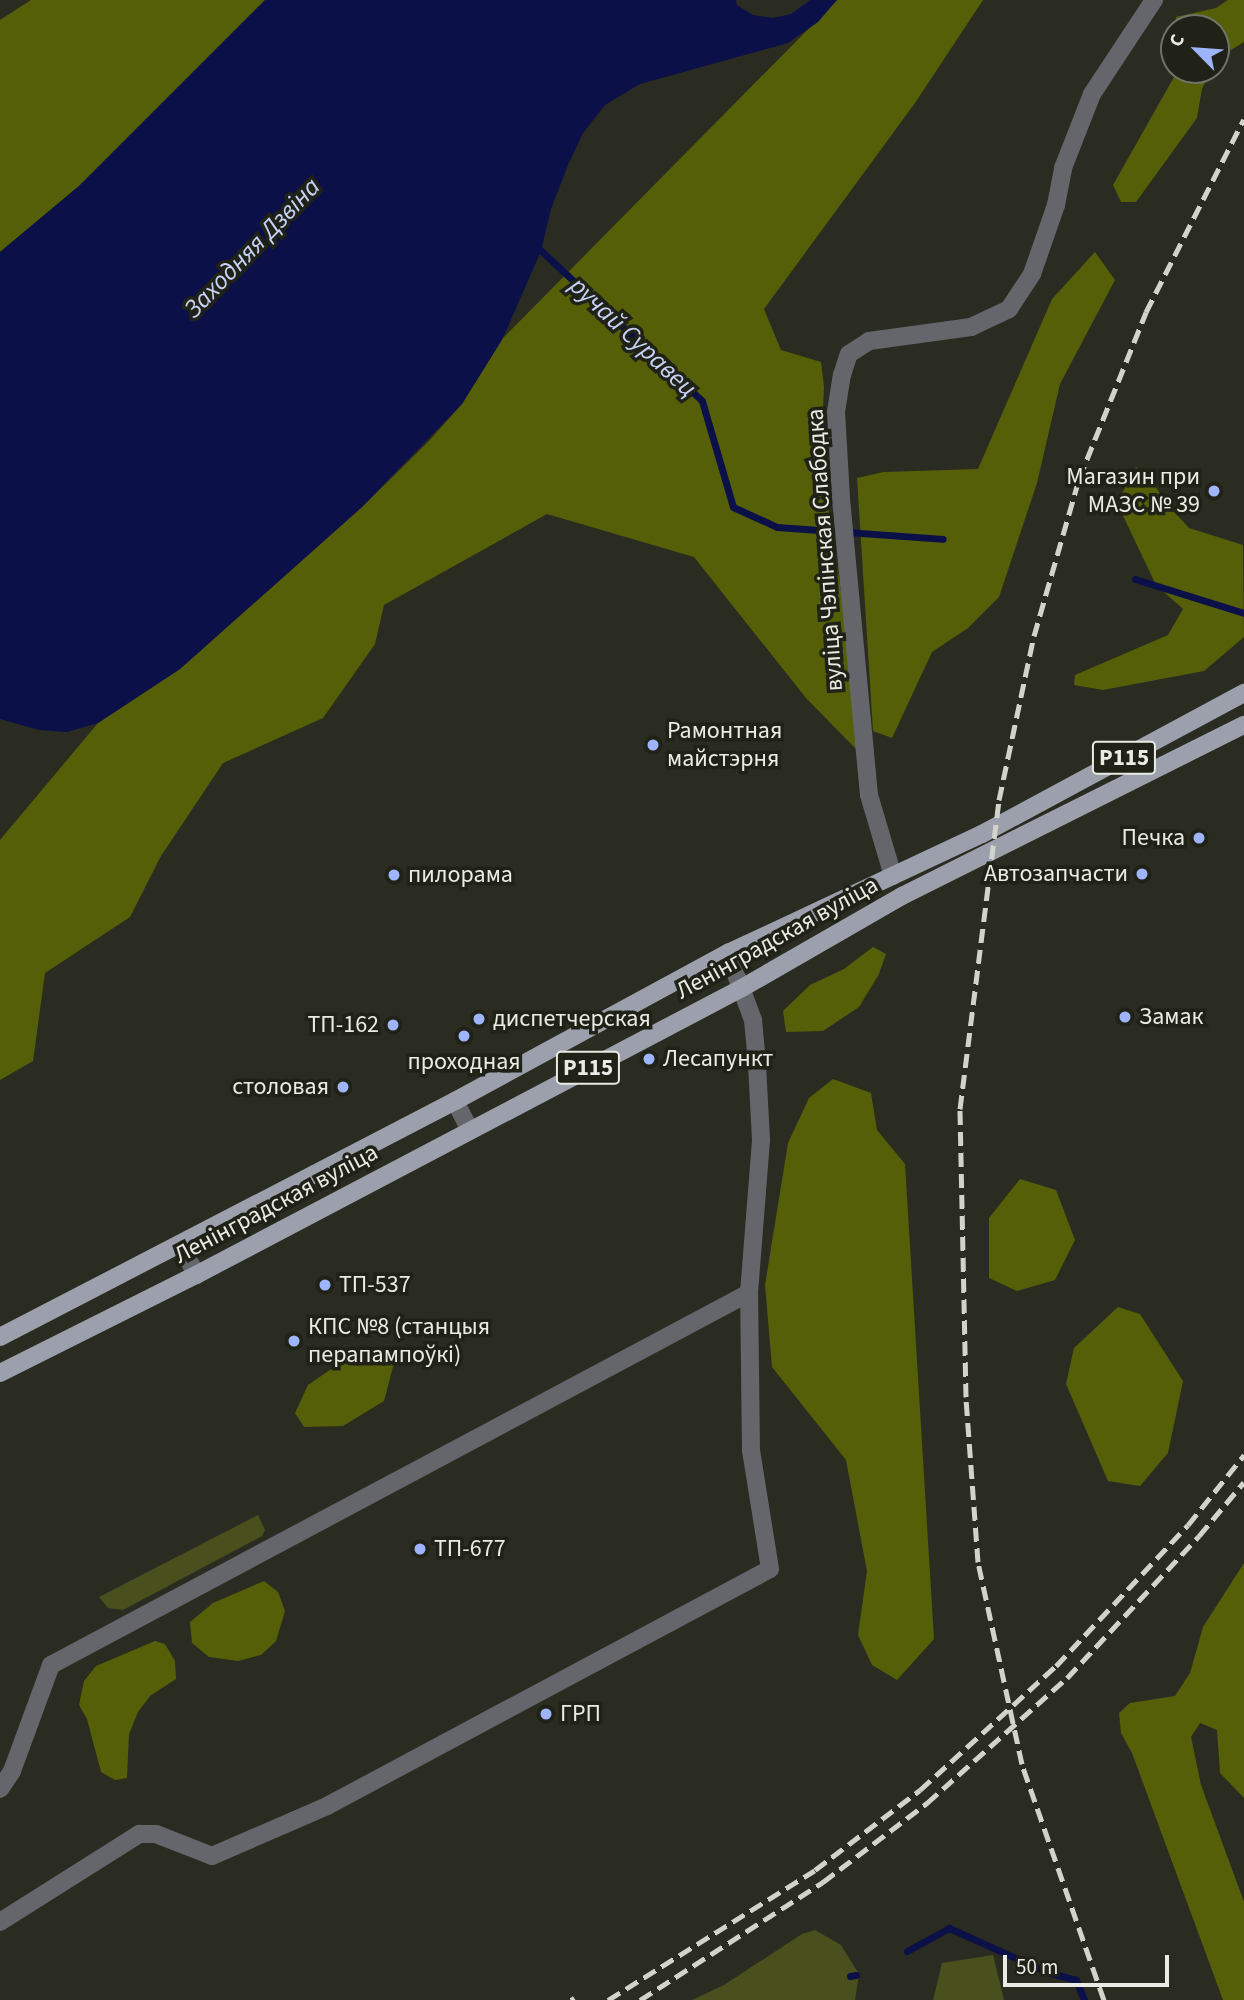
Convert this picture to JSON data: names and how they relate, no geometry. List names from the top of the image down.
{
  "streets": {
    "main road": ["Р115", "Ленінградская вуліца"],
    "street": ["вуліца Чэпінская Слабодка"]
  },
  "crossings": [
    ["вуліца Чэпінская Слабодка", "Ленінградская вуліца"]
  ],
  "water": ["Заходняя Дзвіна", "ручай Суравец"],
  "places": [
    "Магазин при МАЗС № 39",
    "Рамонтная майстэрня",
    "Печка",
    "Автозапчасти",
    "пилорама",
    "Замак",
    "диспетчерская",
    "ТП-162",
    "проходная",
    "Лесапункт",
    "столовая",
    "ТП-537",
    "КПС №8 (станцыя перапампоўкі)",
    "ТП-677",
    "ГРП"
  ],
  "scale_bar": "50 m",
  "north": "top left"
}
